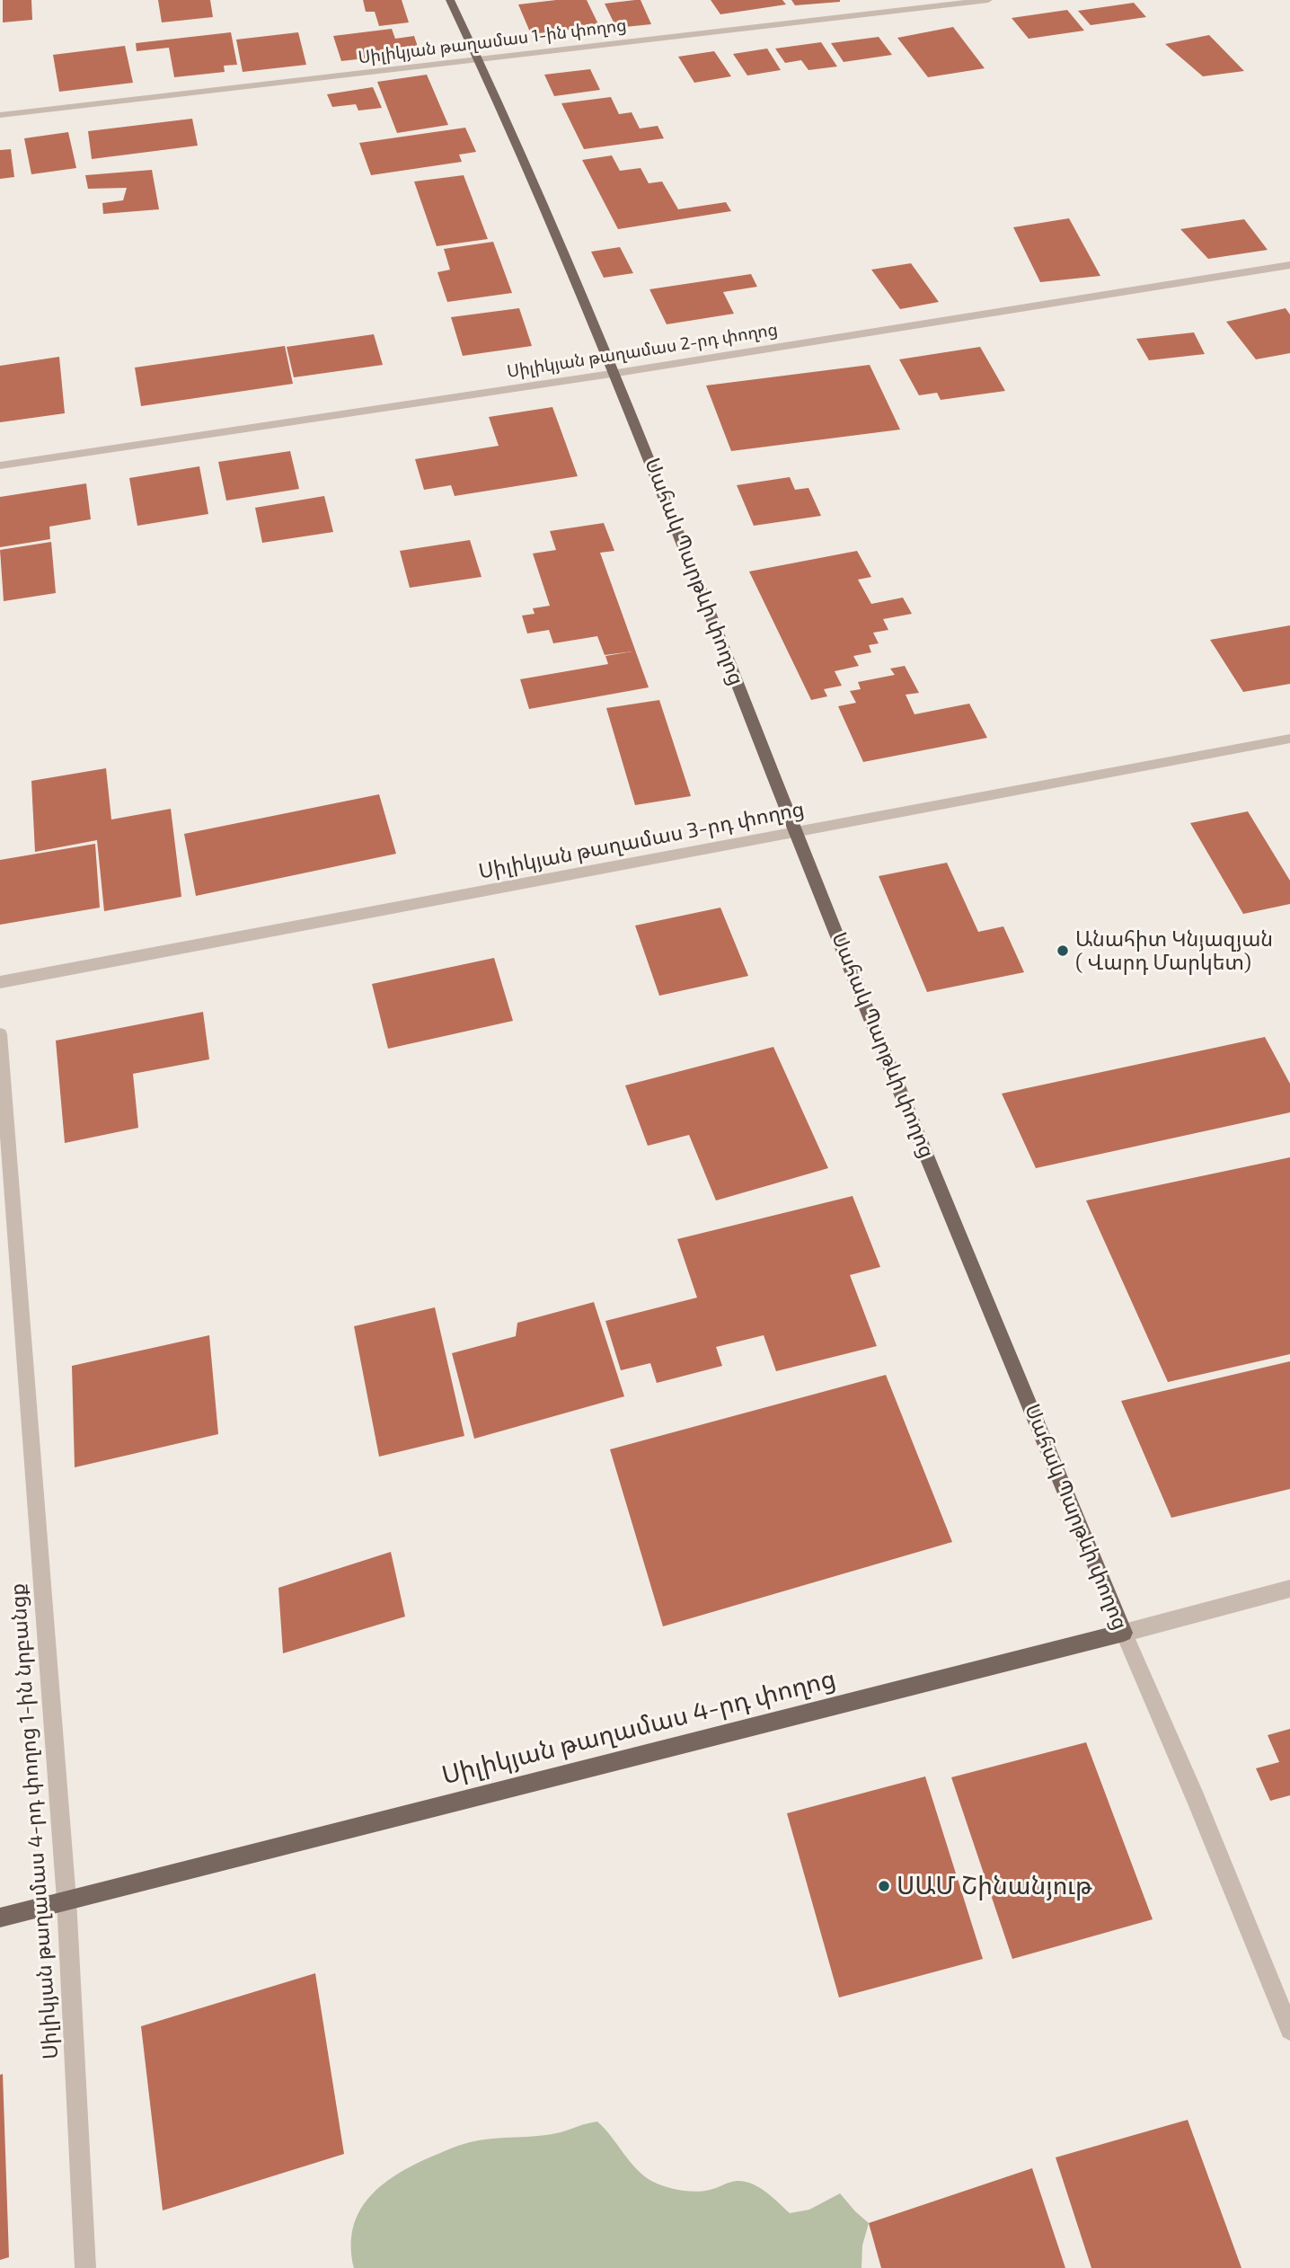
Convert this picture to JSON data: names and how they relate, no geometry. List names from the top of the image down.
{
  "streets": {
    "main road": ["Սահակ Պարթևի փողոց", "Սիլիկյան թաղամաս 4-րդ փողոց"],
    "street": [
      "Սիլիկյան թաղամաս 1-ին փողոց",
      "Սիլիկյան թաղամաս 2-րդ փողոց",
      "Սիլիկյան թաղամաս 3-րդ փողոց",
      "Սիլիկյան թաղամաս 4-րդ փողոց 1-ին նրբանցք"
    ]
  },
  "crossings": [
    ["Սիլիկյան թաղամաս 1-ին փողոց", "Սահակ Պարթևի փողոց"],
    ["Սիլիկյան թաղամաս 2-րդ փողոց", "Սահակ Պարթևի փողոց"],
    ["Սահակ Պարթևի փողոց", "Սիլիկյան թաղամաս 3-րդ փողոց"],
    ["Սահակ Պարթևի փողոց", "Սիլիկյան թաղամաս 4-րդ փողոց"],
    ["Սիլիկյան թաղամաս 4-րդ փողոց", "Սիլիկյան թաղամաս 4-րդ փողոց 1-ին նրբանցք"]
  ],
  "places": ["Անահիտ Կնյազյան ( Վարդ Մարկետ)", "ՍԱՄ Շինանյութ"]
}
